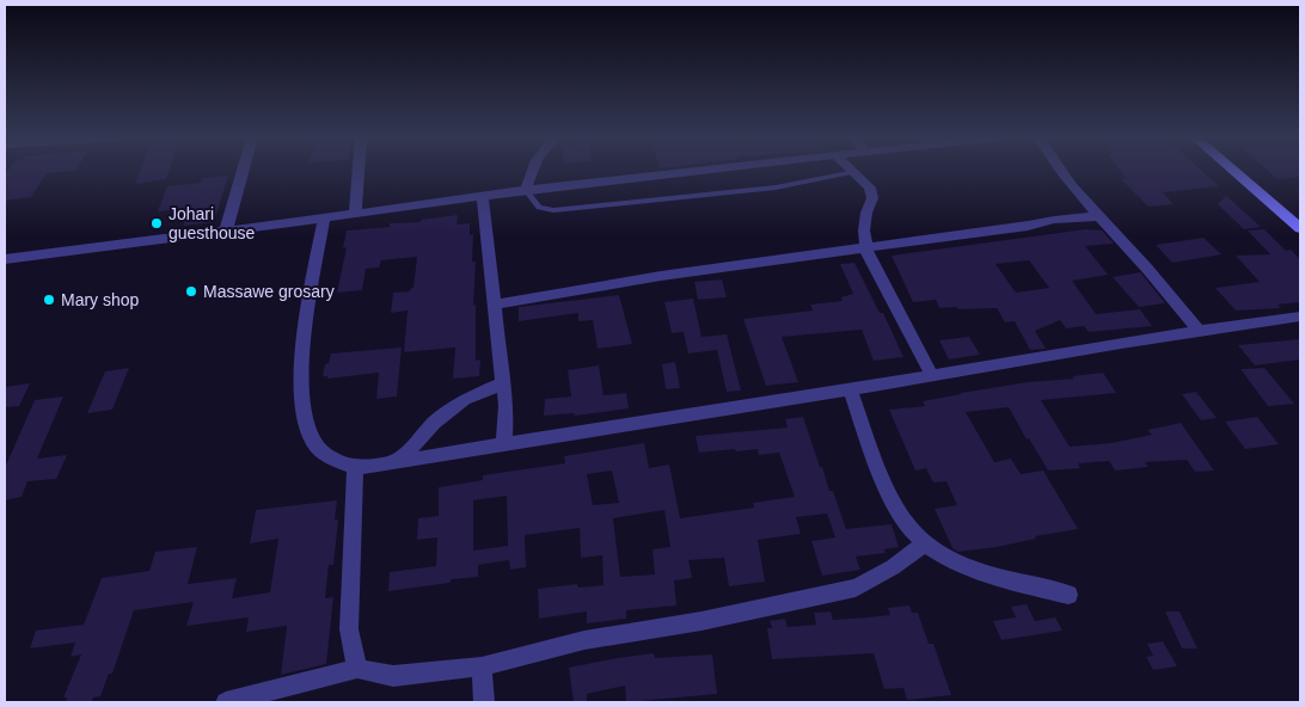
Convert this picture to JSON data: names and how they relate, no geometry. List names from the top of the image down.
{
  "places": ["Johari guesthouse", "Massawe grosary", "Mary shop"]
}
